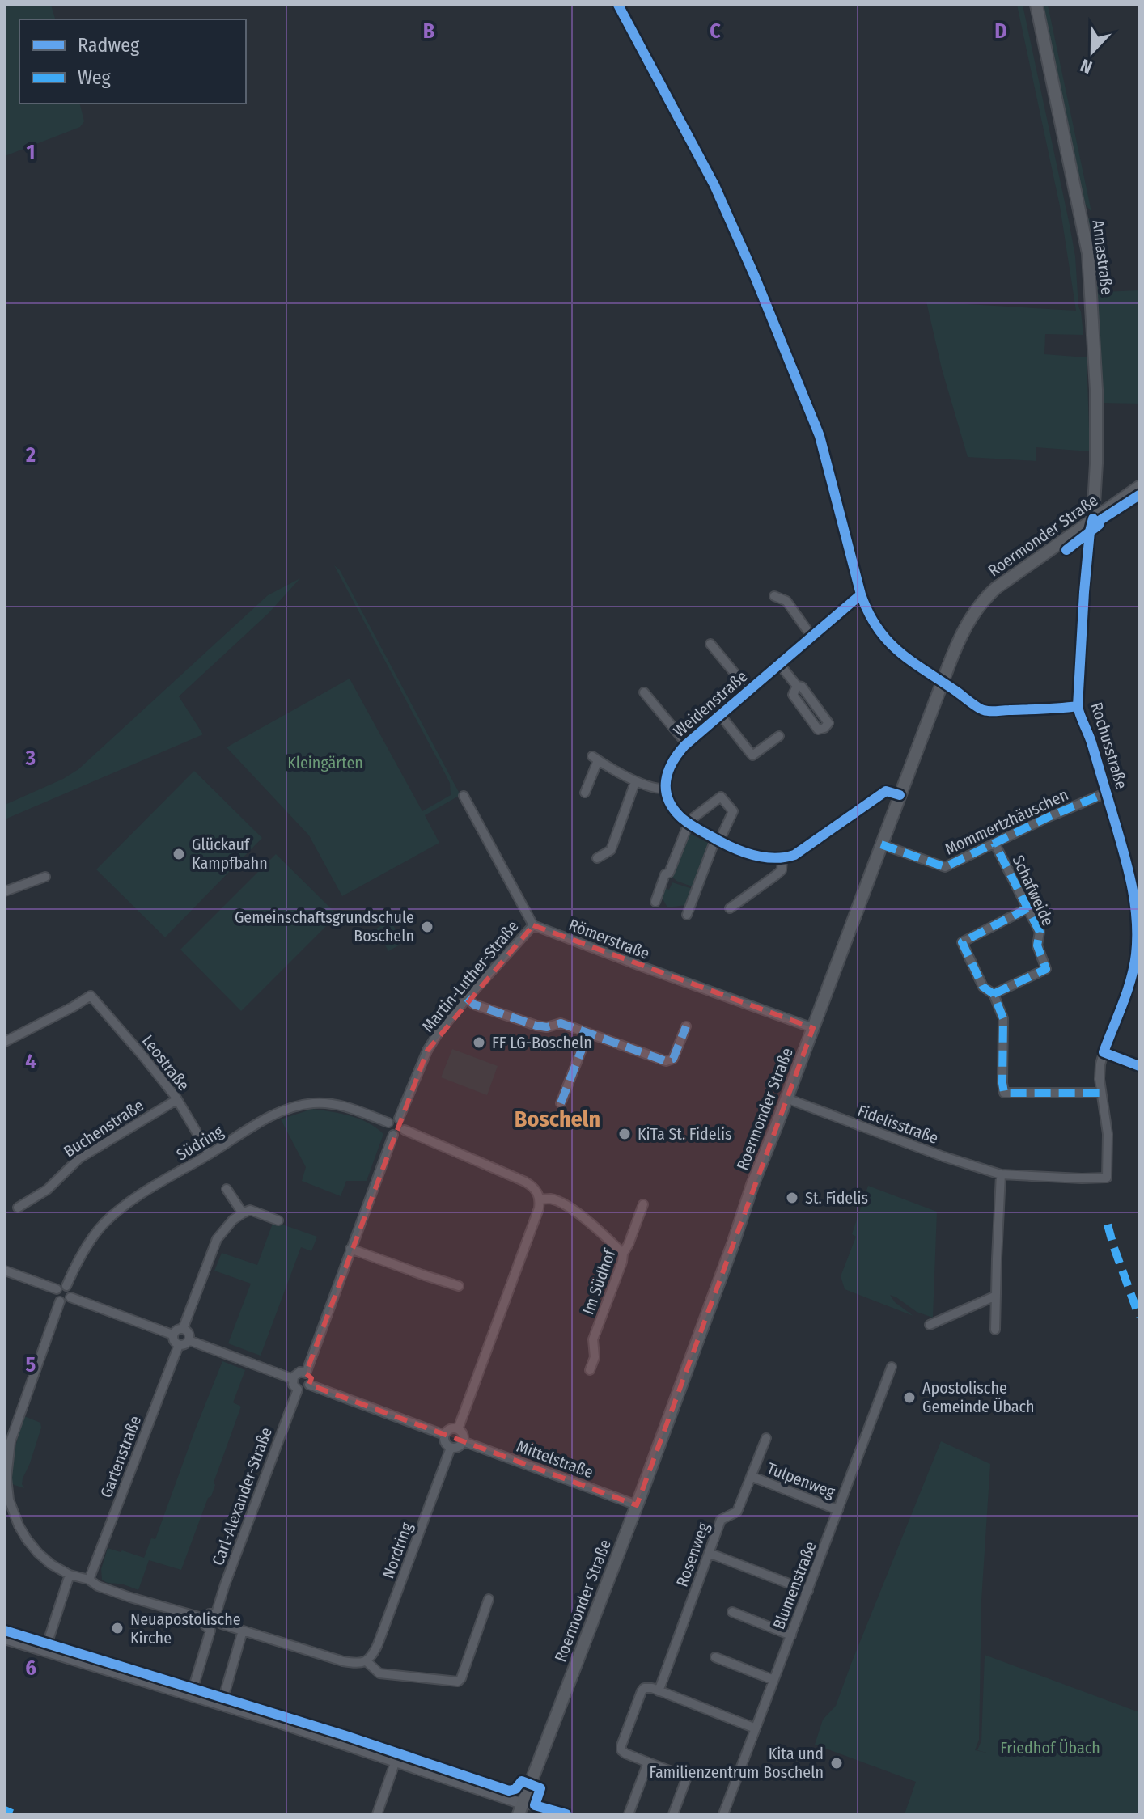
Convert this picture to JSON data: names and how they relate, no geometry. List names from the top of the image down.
{
  "streets": {
    "main road": ["Annastraße", "Roermonder Straße"],
    "street": [
      "Weidenstraße",
      "Rochusstraße",
      "Mommertzhäuschen",
      "Schafweide",
      "Römerstraße",
      "Martin-Luther-Straße",
      "Leostraße",
      "Fidelisstraße",
      "Buchenstraße",
      "Südring",
      "Im Südhof",
      "Gartenstraße",
      "Mittelstraße",
      "Tulpenweg",
      "Carl-Alexander-Straße",
      "Nordring",
      "Rosenweg",
      "Blumenstraße"
    ]
  },
  "crossings": [
    ["Annastraße", "Roermonder Straße"],
    ["Annastraße", "Rochusstraße"],
    ["Roermonder Straße", "Rochusstraße"],
    ["Roermonder Straße", "Mommertzhäuschen"],
    ["Roermonder Straße", "Römerstraße"],
    ["Roermonder Straße", "Fidelisstraße"],
    ["Roermonder Straße", "Mittelstraße"],
    ["Rochusstraße", "Mommertzhäuschen"],
    ["Rochusstraße", "Fidelisstraße"],
    ["Mommertzhäuschen", "Schafweide"],
    ["Römerstraße", "Martin-Luther-Straße"],
    ["Martin-Luther-Straße", "Südring"],
    ["Leostraße", "Buchenstraße"],
    ["Leostraße", "Südring"],
    ["Mittelstraße", "Nordring"],
    ["Tulpenweg", "Rosenweg"],
    ["Tulpenweg", "Blumenstraße"]
  ],
  "districts": ["Boscheln"],
  "parks": ["Kleingärten", "Friedhof Übach"],
  "places": [
    "Glückauf Kampfbahn",
    "Gemeinschaftsgrundschule Boscheln",
    "FF LG-Boscheln",
    "KiTa St. Fidelis",
    "St. Fidelis",
    "Apostolische Gemeinde Übach",
    "Neuapostolische Kirche",
    "Kita und Familienzentrum Boscheln"
  ],
  "legend": ["Radweg", "Weg"],
  "north": "bottom",
  "grid": {
    "columns": ["B", "C", "D"],
    "rows": [
      "1",
      "2",
      "3",
      "4",
      "5",
      "6"
    ]
  }
}
